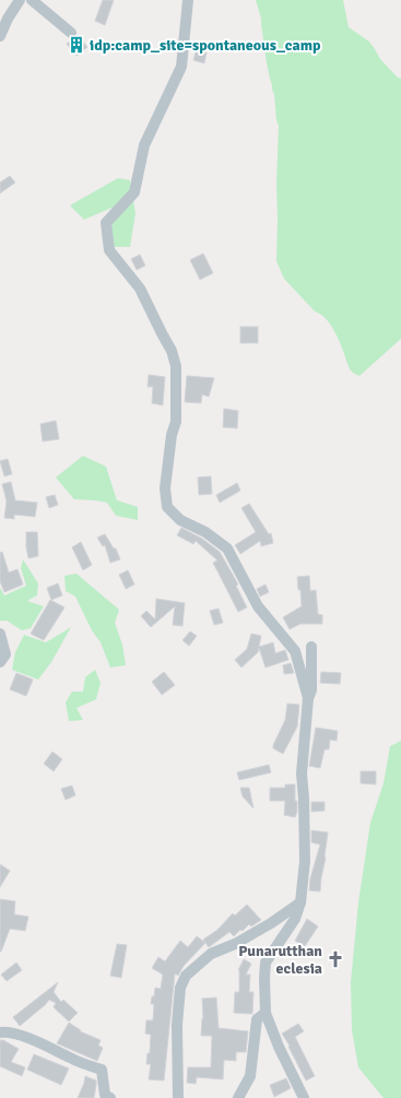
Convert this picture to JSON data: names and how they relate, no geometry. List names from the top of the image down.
{
  "places": {
    "building": ["idp:camp_site=spontaneous_camp"],
    "church": ["Punarutthan eclesia"]
  }
}
